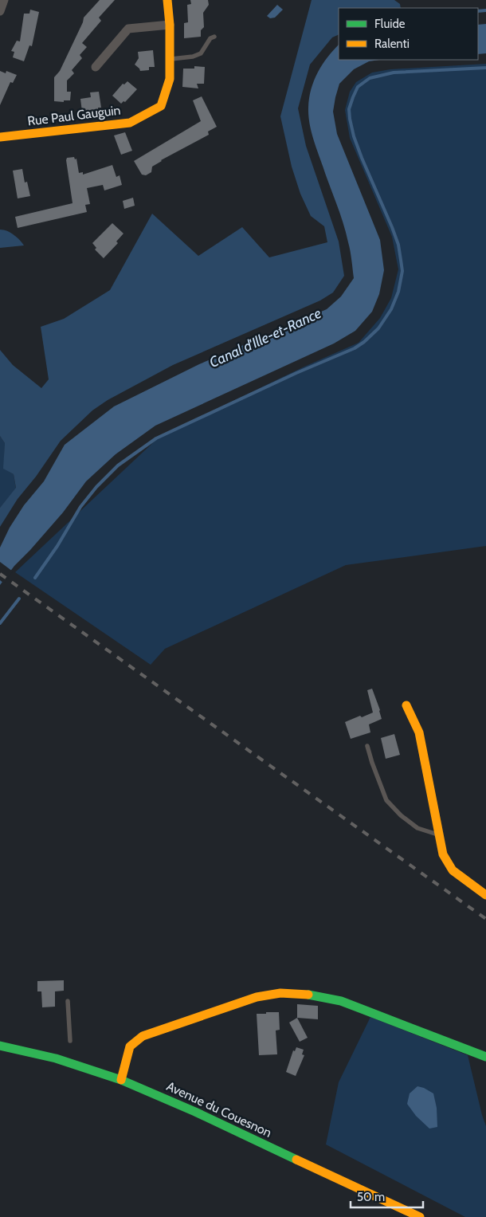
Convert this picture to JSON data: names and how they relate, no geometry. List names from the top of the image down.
{
  "streets": {
    "street": ["Rue Paul Gauguin", "Avenue du Couesnon"]
  },
  "water": ["Canal d'Ille-et-Rance"],
  "legend": ["Fluide", "Ralenti"],
  "scale_bar": "50 m"
}
